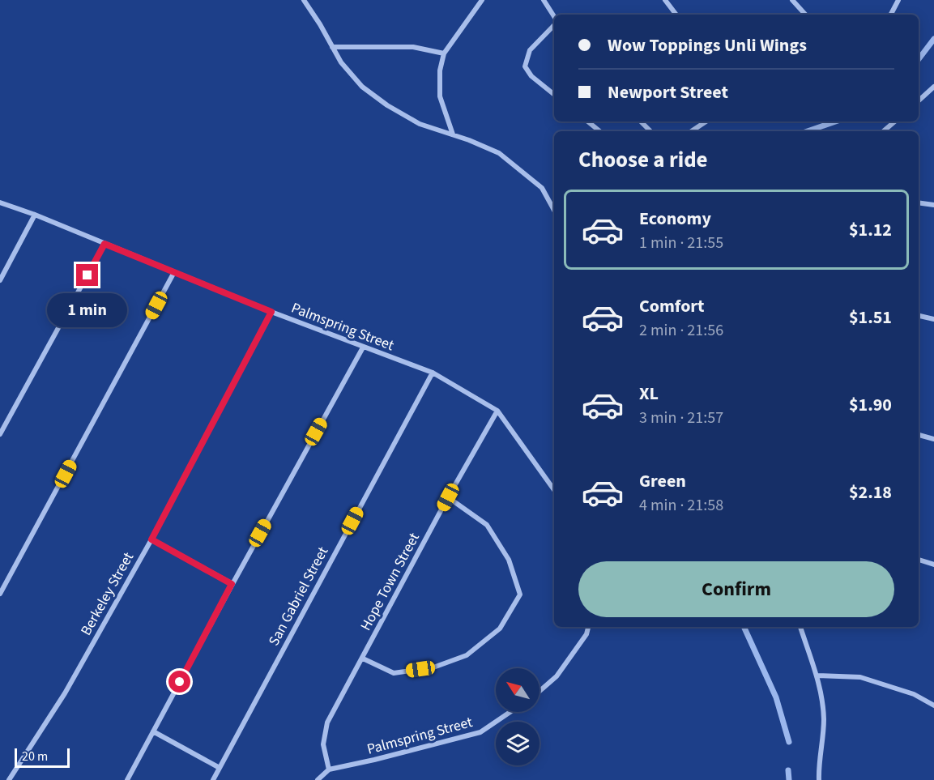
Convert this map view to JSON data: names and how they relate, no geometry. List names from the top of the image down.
{
  "streets": {
    "street": [
      "Palmspring Street",
      "Hope Town Street",
      "Berkeley Street",
      "San Gabriel Street"
    ]
  },
  "crossings": [
    ["Palmspring Street", "Hope Town Street"],
    ["Palmspring Street", "Berkeley Street"],
    ["Palmspring Street", "San Gabriel Street"]
  ],
  "scale_bar": "20 m",
  "north": "top left",
  "page": {
    "banner": ["Wow Toppings Unli Wings", "Newport Street"],
    "heading": "Choose a ride",
    "list": [
      {
        "name": "Economy",
        "note": "1 min · 21:55",
        "value": "$1.12"
      },
      {
        "name": "Comfort",
        "note": "2 min · 21:56",
        "value": "$1.51"
      },
      {
        "name": "XL",
        "note": "3 min · 21:57",
        "value": "$1.90"
      },
      {
        "name": "Green",
        "note": "4 min · 21:58",
        "value": "$2.18"
      }
    ],
    "bubble": "1 min",
    "buttons": "Confirm",
    "scale": "20 m"
  }
}
